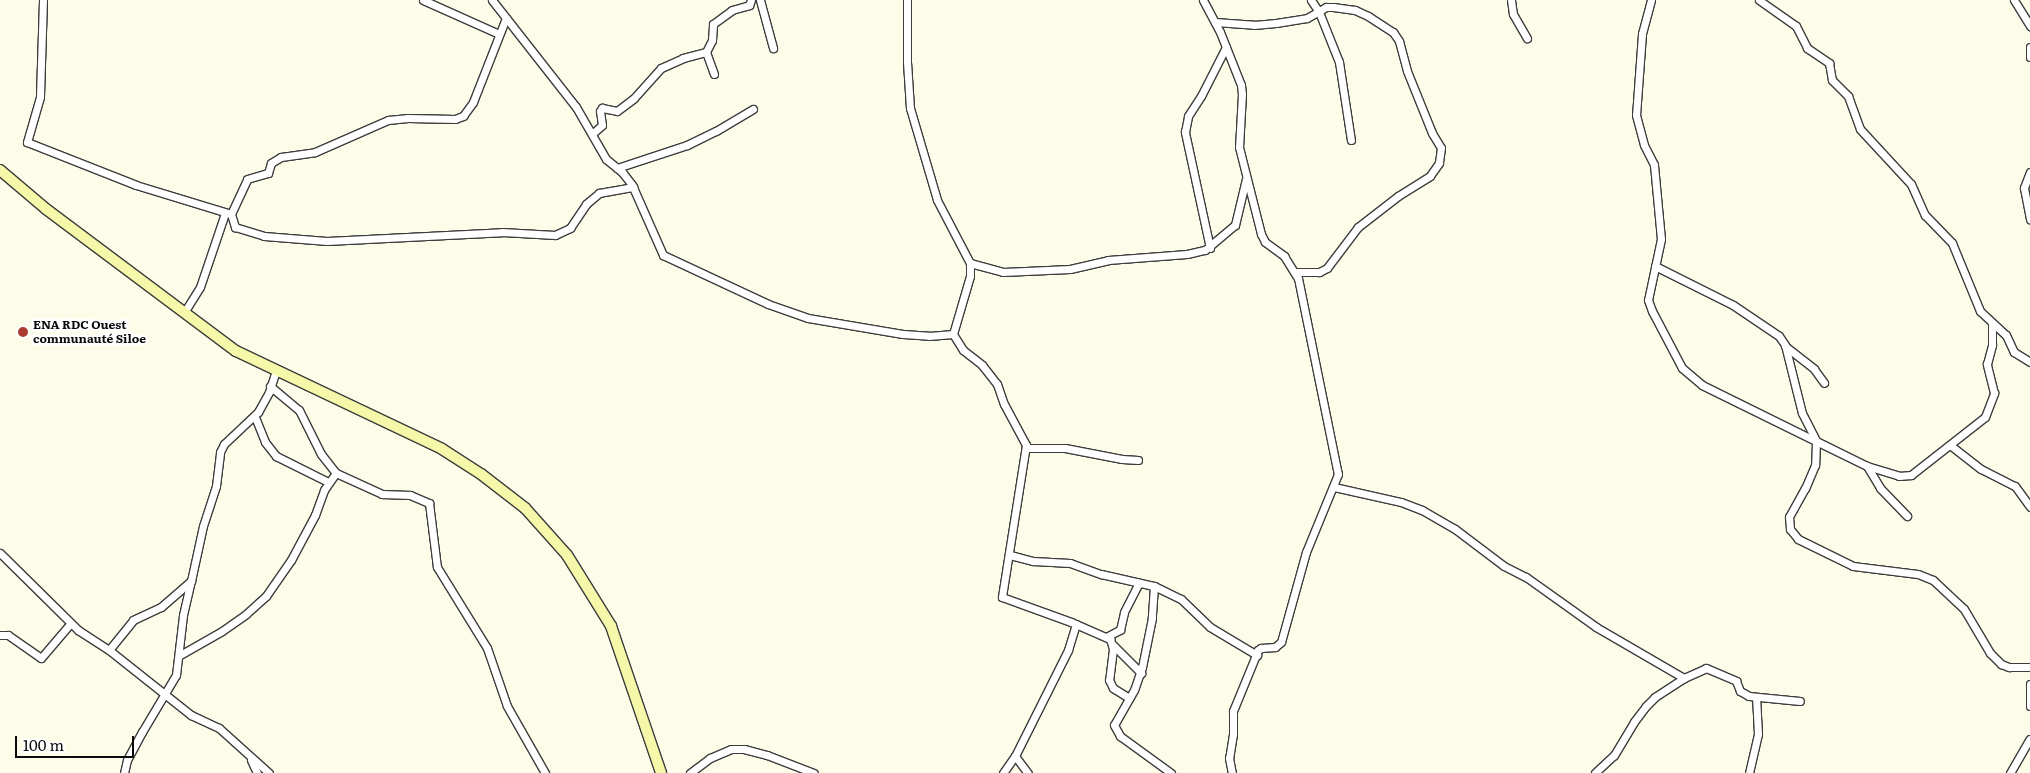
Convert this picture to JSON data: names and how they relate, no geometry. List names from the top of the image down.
{
  "places": ["ENA RDC Ouest communauté Siloe"],
  "scale_bar": "100 m"
}
